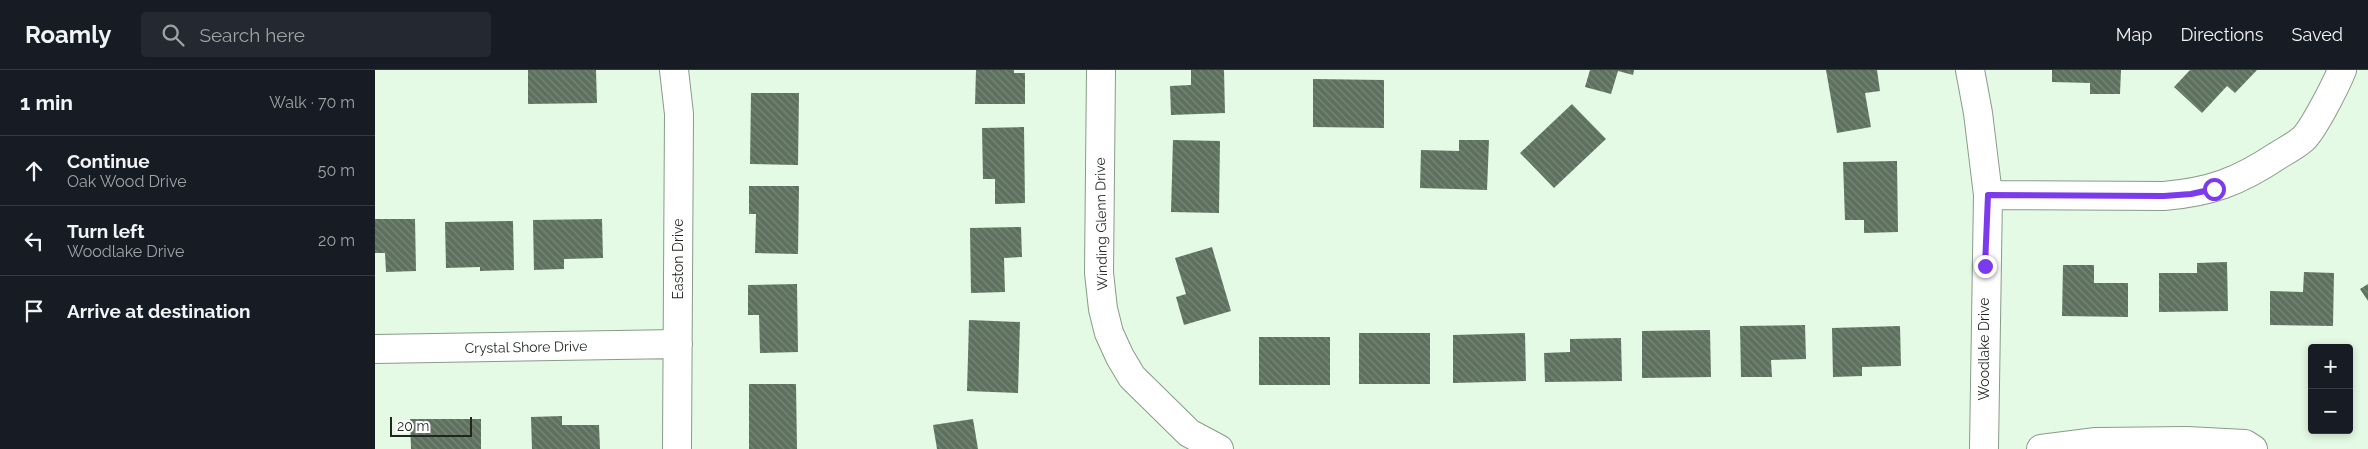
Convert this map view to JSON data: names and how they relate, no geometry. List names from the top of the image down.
{
  "streets": {
    "street": [
      "Winding Glenn Drive",
      "Easton Drive",
      "Crystal Shore Drive",
      "Woodlake Drive"
    ]
  },
  "crossings": [
    ["Easton Drive", "Crystal Shore Drive"]
  ],
  "scale_bar": "20 m",
  "page": {
    "header": "Roamly",
    "search": "Search here",
    "nav": ["Map", "Directions", "Saved"],
    "heading": ["1 min", "Walk · 70 m"],
    "list": [
      ["Continue", "Oak Wood Drive", "50 m"],
      ["Turn left", "Woodlake Drive", "20 m"],
      "Arrive at destination"
    ],
    "map_buttons": ["+", "−"],
    "scale": "20 m"
  }
}
